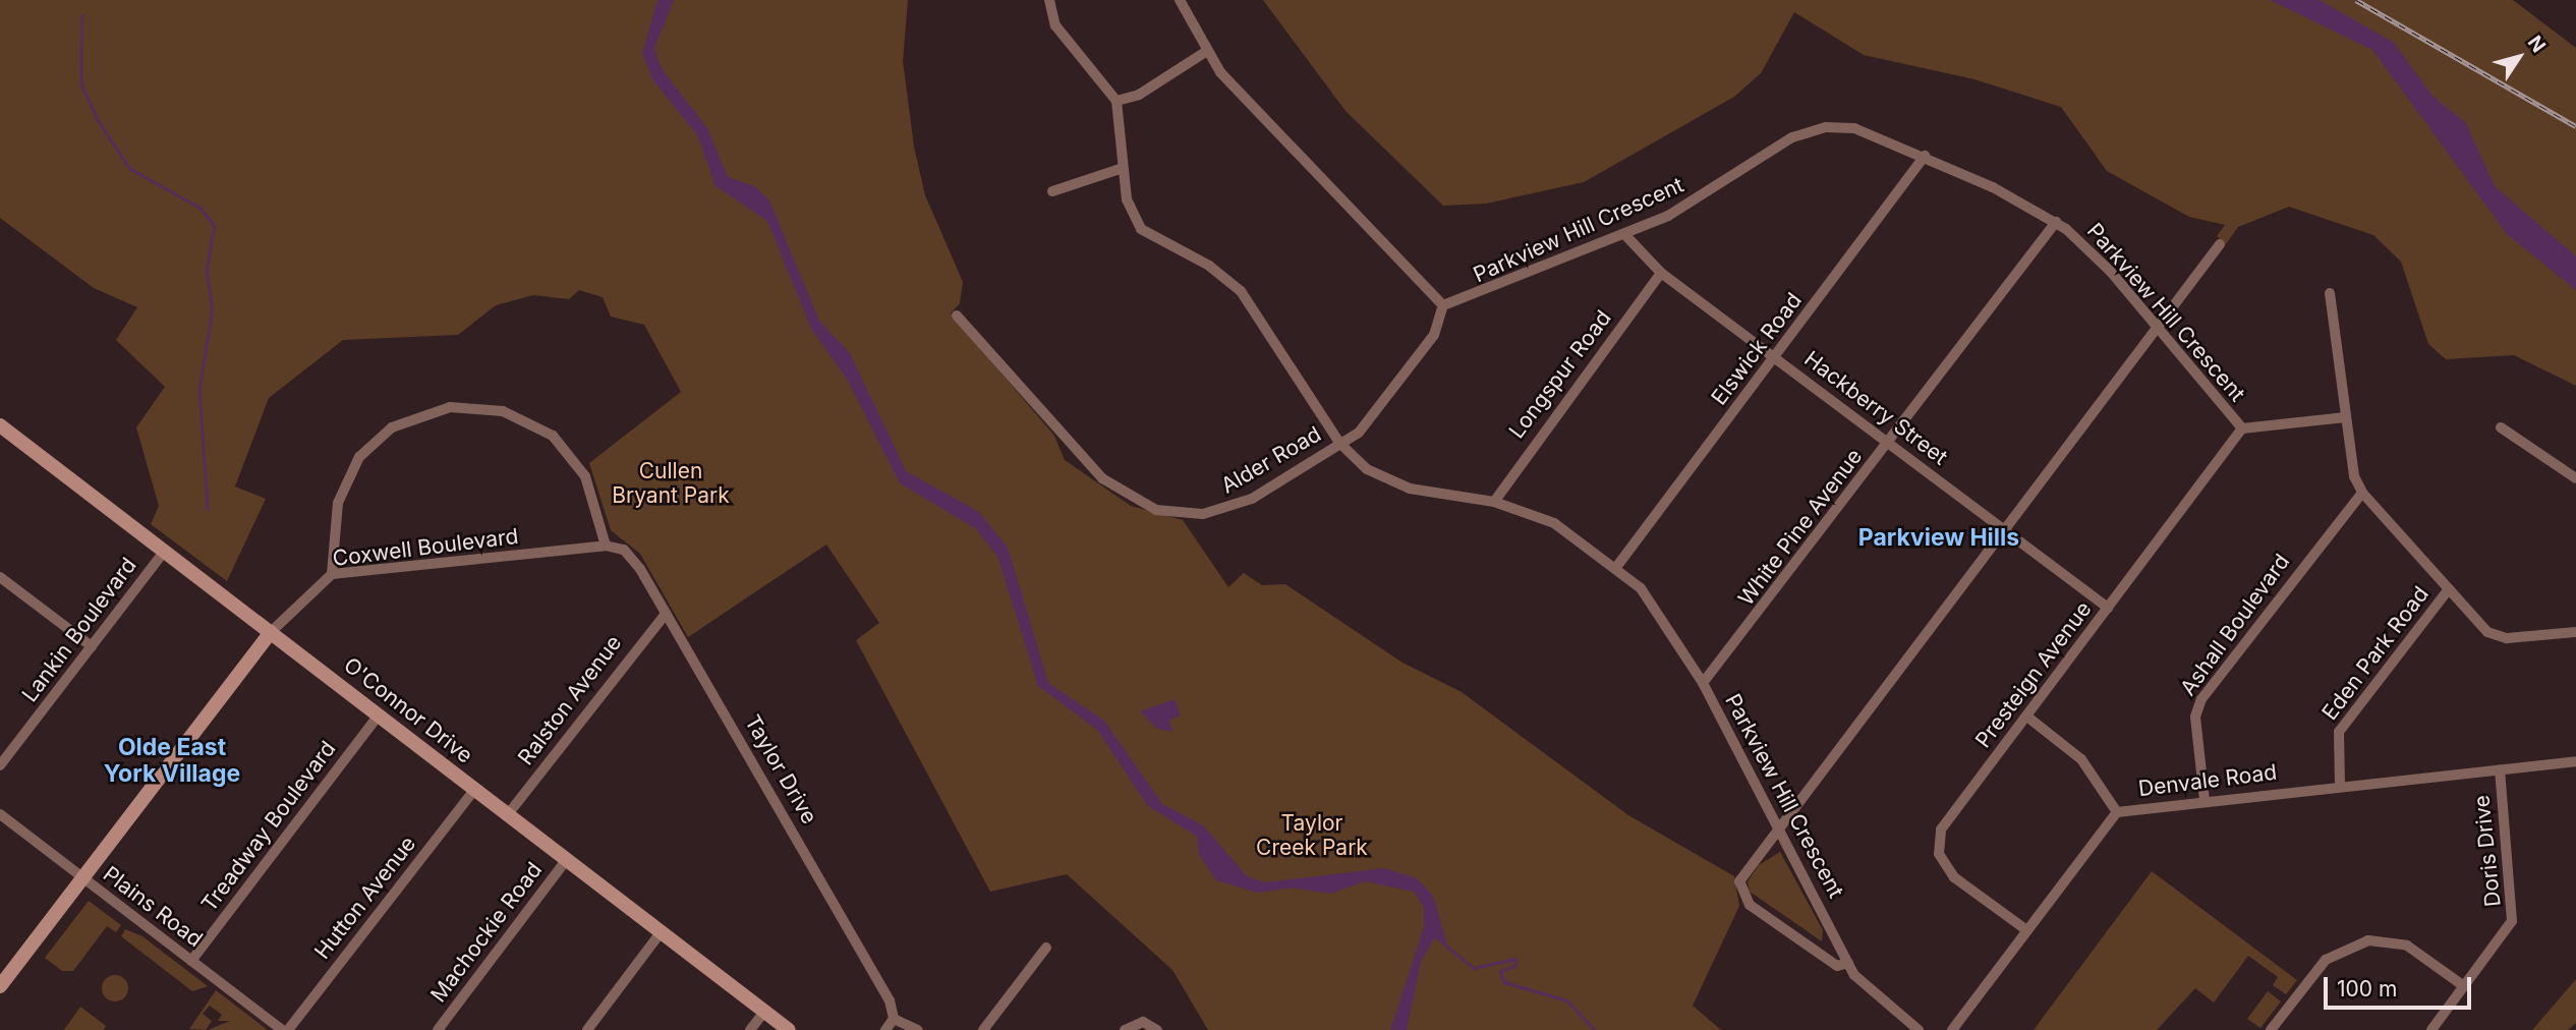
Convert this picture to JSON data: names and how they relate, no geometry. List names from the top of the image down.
{
  "streets": {
    "main road": ["O'Connor Drive"],
    "street": [
      "Parkview Hill Crescent",
      "Elswick Road",
      "Longspur Road",
      "Hackberry Street",
      "Alder Road",
      "White Pine Avenue",
      "Coxwell Boulevard",
      "Ashall Boulevard",
      "Lankin Boulevard",
      "Eden Park Road",
      "Presteign Avenue",
      "Ralston Avenue",
      "Taylor Drive",
      "Denvale Road",
      "Treadway Boulevard",
      "Doris Drive",
      "Hutton Avenue",
      "Plains Road",
      "Machockie Road"
    ]
  },
  "crossings": [
    ["Parkview Hill Crescent", "Elswick Road"],
    ["Parkview Hill Crescent", "Longspur Road"],
    ["Parkview Hill Crescent", "Hackberry Street"],
    ["Parkview Hill Crescent", "Alder Road"],
    ["Parkview Hill Crescent", "White Pine Avenue"],
    ["Parkview Hill Crescent", "Presteign Avenue"],
    ["Elswick Road", "Hackberry Street"],
    ["Longspur Road", "Hackberry Street"],
    ["Hackberry Street", "White Pine Avenue"],
    ["Hackberry Street", "Presteign Avenue"],
    ["Coxwell Boulevard", "O'Connor Drive"],
    ["Coxwell Boulevard", "Taylor Drive"],
    ["Ashall Boulevard", "Denvale Road"],
    ["Lankin Boulevard", "O'Connor Drive"],
    ["Eden Park Road", "Denvale Road"],
    ["Presteign Avenue", "Denvale Road"],
    ["Ralston Avenue", "O'Connor Drive"],
    ["Ralston Avenue", "Taylor Drive"],
    ["O'Connor Drive", "Treadway Boulevard"],
    ["O'Connor Drive", "Hutton Avenue"],
    ["O'Connor Drive", "Machockie Road"],
    ["Denvale Road", "Doris Drive"],
    ["Treadway Boulevard", "Plains Road"]
  ],
  "districts": ["Parkview Hills", "Olde East York Village"],
  "parks": ["Cullen Bryant Park", "Taylor Creek Park"],
  "scale_bar": "100 m",
  "north": "top right"
}
